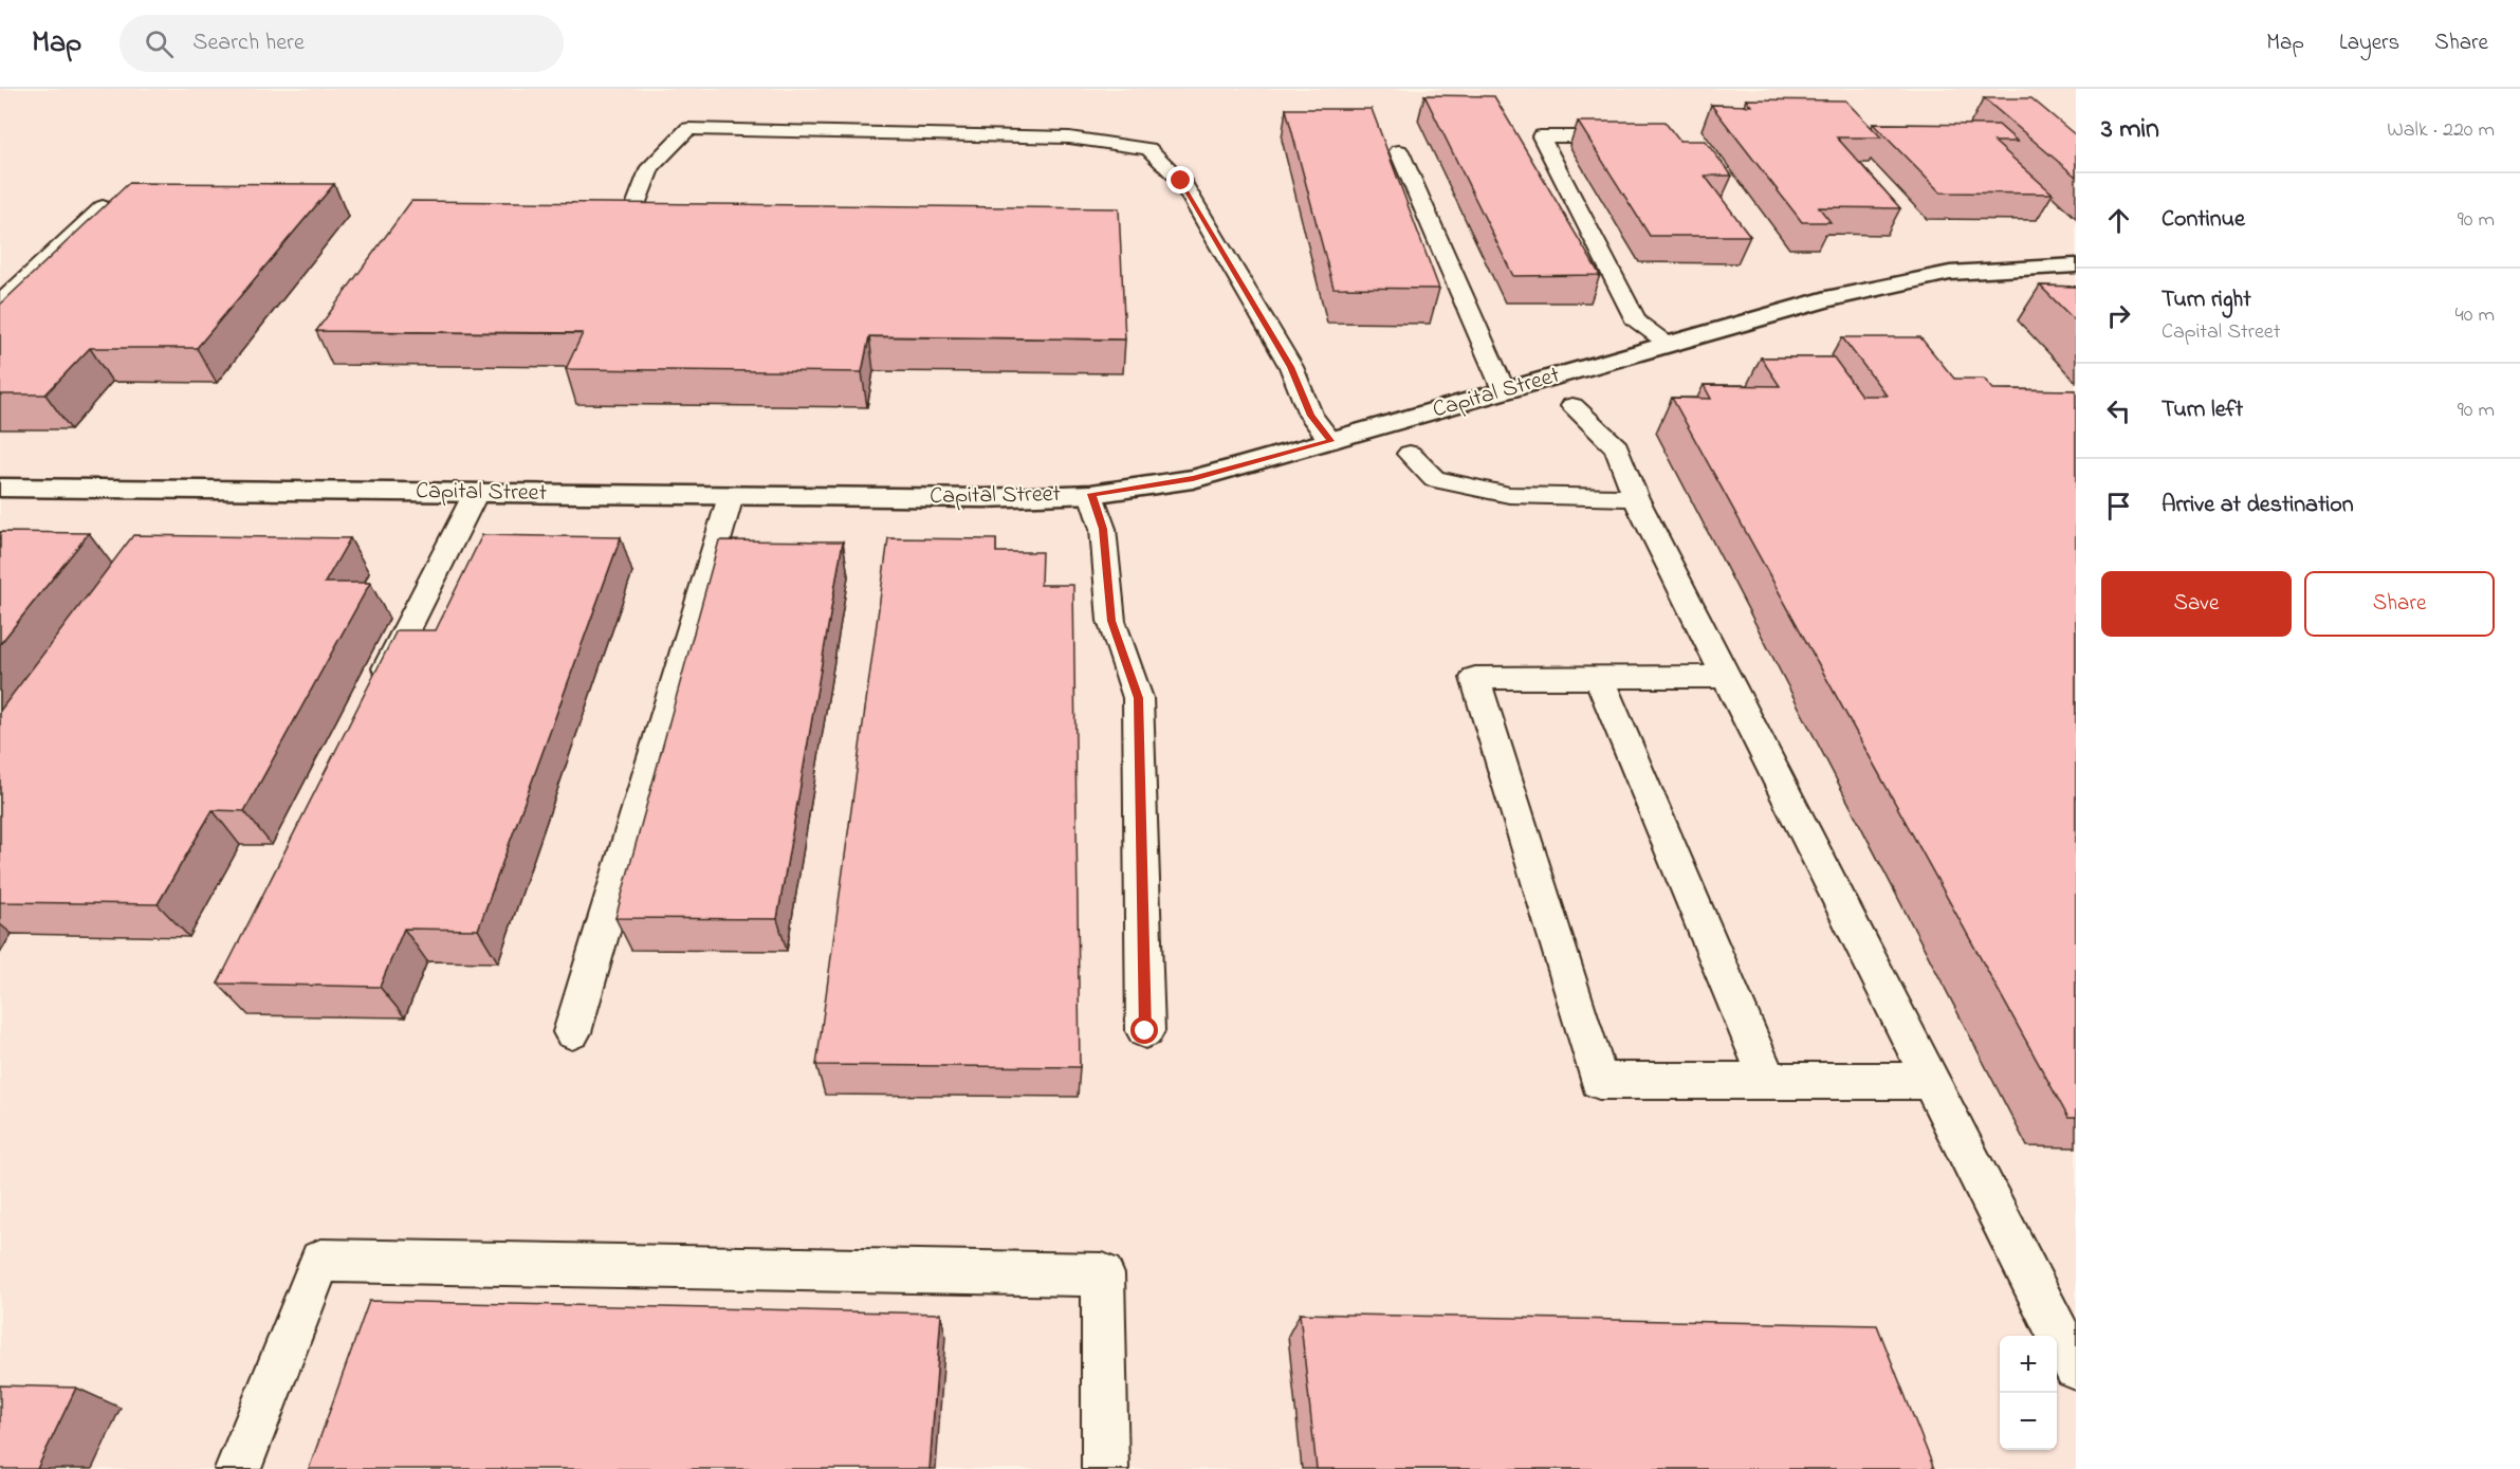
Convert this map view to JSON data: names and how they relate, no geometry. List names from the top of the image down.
{
  "streets": {
    "street": ["Capital Street"]
  },
  "page": {
    "header": "Map",
    "search": "Search here",
    "nav": ["Map", "Layers", "Share"],
    "heading": ["3 min", "Walk · 220 m"],
    "list": [
      ["Continue", "90 m"],
      ["Turn right", "Capital Street", "40 m"],
      ["Turn left", "90 m"],
      "Arrive at destination"
    ],
    "buttons": ["Save", "Share"],
    "map_buttons": ["+", "−"]
  }
}
